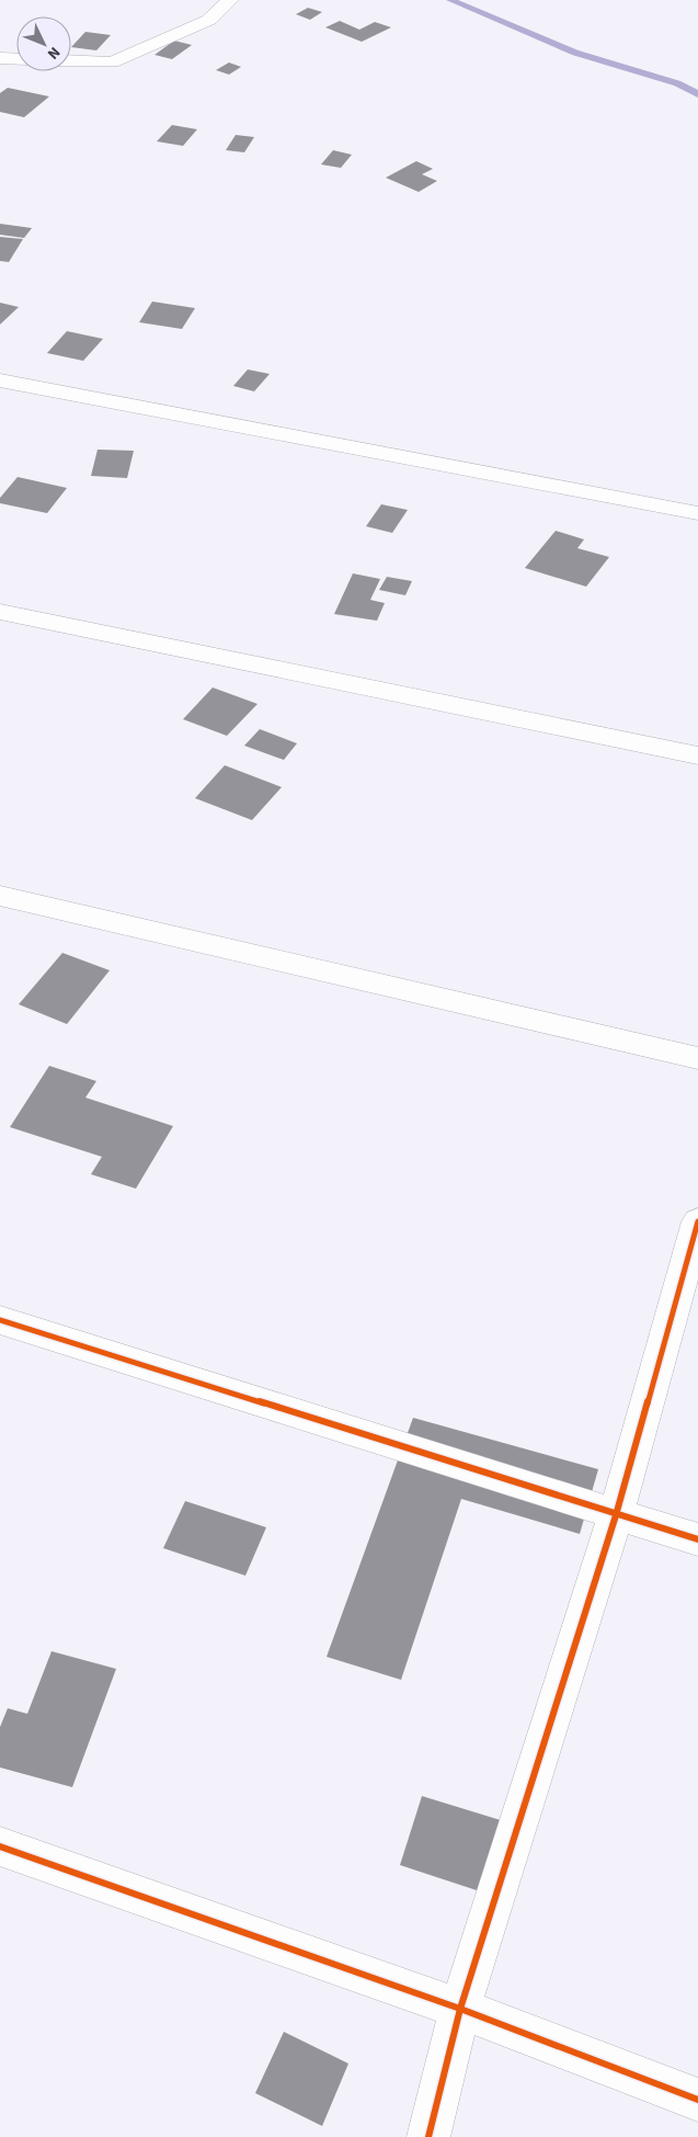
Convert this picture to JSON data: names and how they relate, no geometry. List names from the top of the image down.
{
  "north": "bottom right"
}
